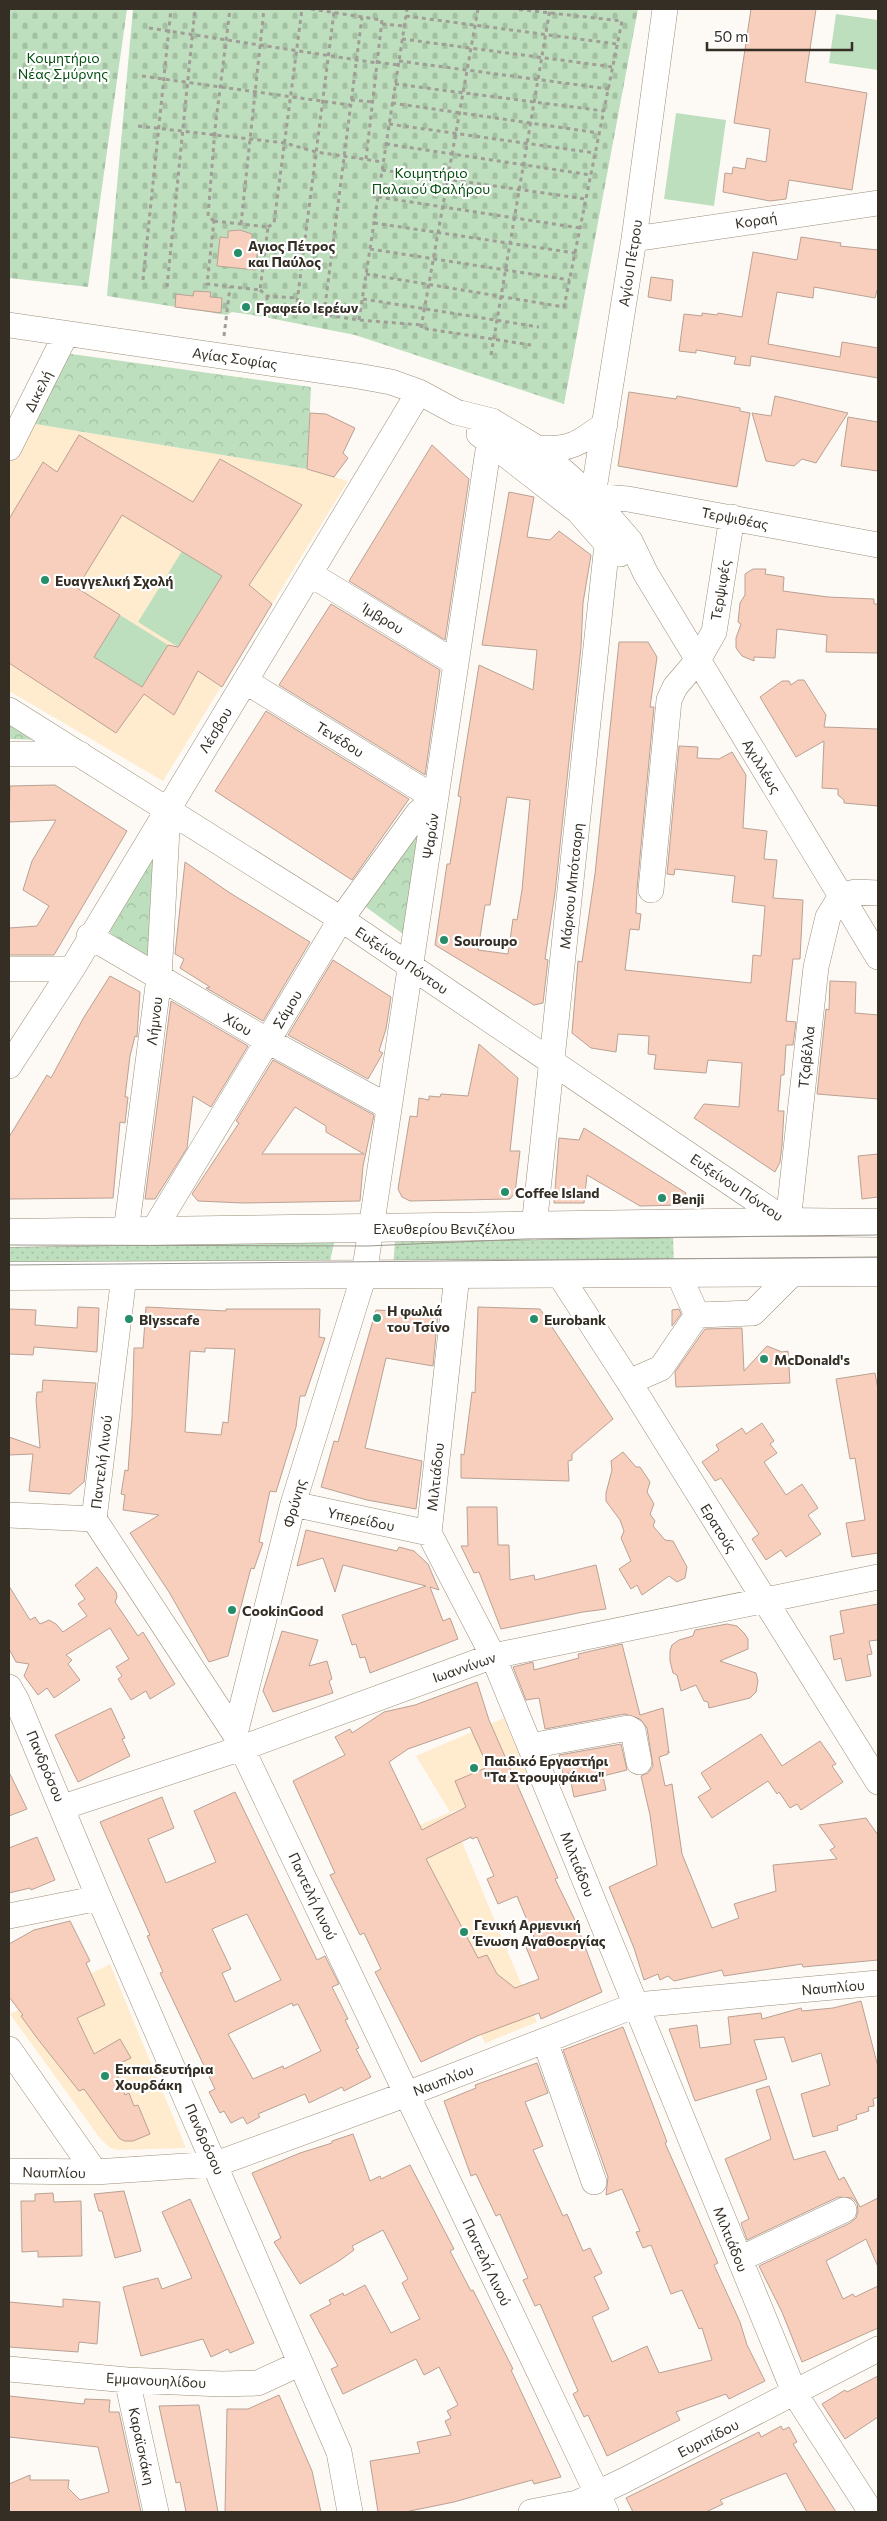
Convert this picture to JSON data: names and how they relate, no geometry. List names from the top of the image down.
{
  "streets": {
    "main road": ["Ελευθερίου Βενιζέλου"],
    "street": [
      "Κοραή",
      "Αγίου Πέτρου",
      "Αγίας Σοφίας",
      "Δικελή",
      "Τερψιθέας",
      "Τερψιφές",
      "Ίμβρου",
      "Λέσβου",
      "Τενέδου",
      "Αχιλλέως",
      "Ψαρών",
      "Μάρκου Μπότσαρη",
      "Ευξείνου Πόντου",
      "Σάμου",
      "Λήμνου",
      "Χίου",
      "Τζαβέλλα",
      "Παντελή Λινού",
      "Μιλτιάδου",
      "Φρύνης",
      "Υπερείδου",
      "Ερατούς",
      "Ιωαννίνων",
      "Πανδρόσου",
      "Ναυπλίου",
      "Εμμανουηλίδου",
      "Ευριπίδου",
      "Καραϊσκάκη"
    ]
  },
  "crossings": [
    ["Κοραή", "Αγίου Πέτρου"],
    ["Αγίου Πέτρου", "Αγίας Σοφίας"],
    ["Αγίου Πέτρου", "Τερψιθέας"],
    ["Αγίου Πέτρου", "Αχιλλέως"],
    ["Αγίας Σοφίας", "Δικελή"],
    ["Αγίας Σοφίας", "Τερψιθέας"],
    ["Αγίας Σοφίας", "Λέσβου"],
    ["Αγίας Σοφίας", "Αχιλλέως"],
    ["Αγίας Σοφίας", "Ψαρών"],
    ["Τερψιθέας", "Τερψιφές"],
    ["Τερψιθέας", "Αχιλλέως"],
    ["Τερψιφές", "Αχιλλέως"],
    ["Ίμβρου", "Λέσβου"],
    ["Ίμβρου", "Ψαρών"],
    ["Λέσβου", "Τενέδου"],
    ["Λέσβου", "Ευξείνου Πόντου"],
    ["Λέσβου", "Λήμνου"],
    ["Λέσβου", "Χίου"],
    ["Τενέδου", "Ψαρών"],
    ["Τενέδου", "Σάμου"],
    ["Αχιλλέως", "Μάρκου Μπότσαρη"],
    ["Αχιλλέως", "Τζαβέλλα"],
    ["Ψαρών", "Ευξείνου Πόντου"],
    ["Ψαρών", "Σάμου"],
    ["Ψαρών", "Χίου"],
    ["Ψαρών", "Ελευθερίου Βενιζέλου"],
    ["Ψαρών", "Φρύνης"],
    ["Μάρκου Μπότσαρη", "Ευξείνου Πόντου"],
    ["Μάρκου Μπότσαρη", "Ελευθερίου Βενιζέλου"],
    ["Ευξείνου Πόντου", "Σάμου"],
    ["Ευξείνου Πόντου", "Λήμνου"],
    ["Ευξείνου Πόντου", "Τζαβέλλα"],
    ["Ευξείνου Πόντου", "Ελευθερίου Βενιζέλου"],
    ["Σάμου", "Λήμνου"],
    ["Σάμου", "Χίου"],
    ["Σάμου", "Ελευθερίου Βενιζέλου"],
    ["Λήμνου", "Χίου"],
    ["Λήμνου", "Ελευθερίου Βενιζέλου"],
    ["Τζαβέλλα", "Ελευθερίου Βενιζέλου"],
    ["Ελευθερίου Βενιζέλου", "Φρύνης"],
    ["Παντελή Λινού", "Φρύνης"],
    ["Παντελή Λινού", "Ιωαννίνων"],
    ["Παντελή Λινού", "Ναυπλίου"],
    ["Παντελή Λινού", "Ευριπίδου"],
    ["Μιλτιάδου", "Υπερείδου"],
    ["Μιλτιάδου", "Ιωαννίνων"],
    ["Μιλτιάδου", "Ναυπλίου"],
    ["Μιλτιάδου", "Ευριπίδου"],
    ["Φρύνης", "Υπερείδου"],
    ["Φρύνης", "Ιωαννίνων"],
    ["Ερατούς", "Ιωαννίνων"],
    ["Ιωαννίνων", "Πανδρόσου"],
    ["Πανδρόσου", "Ναυπλίου"],
    ["Πανδρόσου", "Εμμανουηλίδου"],
    ["Εμμανουηλίδου", "Καραϊσκάκη"]
  ],
  "parks": ["Κοιμητήριο Νέας Σμύρνης", "Κοιμητήριο Παλαιού Φαλήρου"],
  "places": [
    "Αγιος Πέτρος και Παύλος",
    "Γραφείο Ιερέων",
    "Ευαγγελική Σχολή",
    "Souroupo",
    "Coffee Island",
    "Benji",
    "Η φωλιά του Τσίνο",
    "Blysscafe",
    "Eurobank",
    "McDonald's",
    "CookinGood",
    "Παιδικό Εργαστήρι \"Τα Στρουμφάκια\"",
    "Γενική Αρμενική Ένωση Αγαθοεργίας",
    "Εκπαιδευτήρια Χουρδάκη"
  ],
  "scale_bar": "50 m"
}
